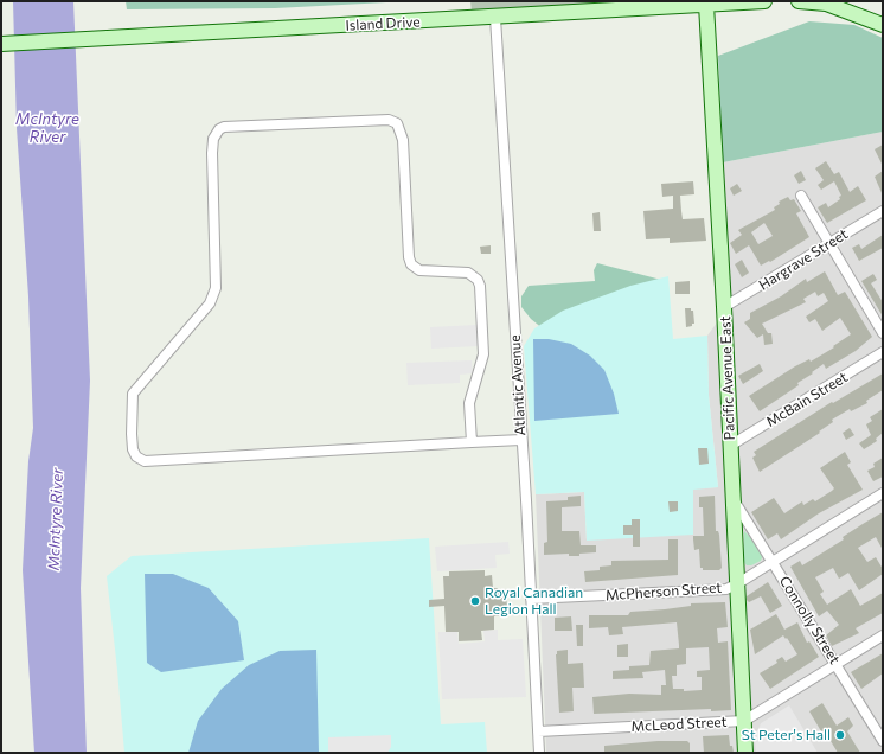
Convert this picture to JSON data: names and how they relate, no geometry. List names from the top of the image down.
{
  "streets": {
    "street": [
      "Island Drive",
      "Hargrave Street",
      "Pacific Avenue East",
      "Atlantic Avenue",
      "McBain Street",
      "McPherson Street",
      "Connolly Street",
      "McLeod Street"
    ]
  },
  "crossings": [
    ["Island Drive", "Pacific Avenue East"],
    ["Island Drive", "Atlantic Avenue"],
    ["Hargrave Street", "Pacific Avenue East"],
    ["Pacific Avenue East", "McBain Street"],
    ["Pacific Avenue East", "McPherson Street"],
    ["Pacific Avenue East", "Connolly Street"],
    ["Pacific Avenue East", "McLeod Street"],
    ["Atlantic Avenue", "McPherson Street"],
    ["Atlantic Avenue", "McLeod Street"],
    ["McPherson Street", "Connolly Street"],
    ["Connolly Street", "McLeod Street"]
  ],
  "water": ["McIntyre River"],
  "places": ["Royal Canadian Legion Hall", "St Peter's Hall"]
}
